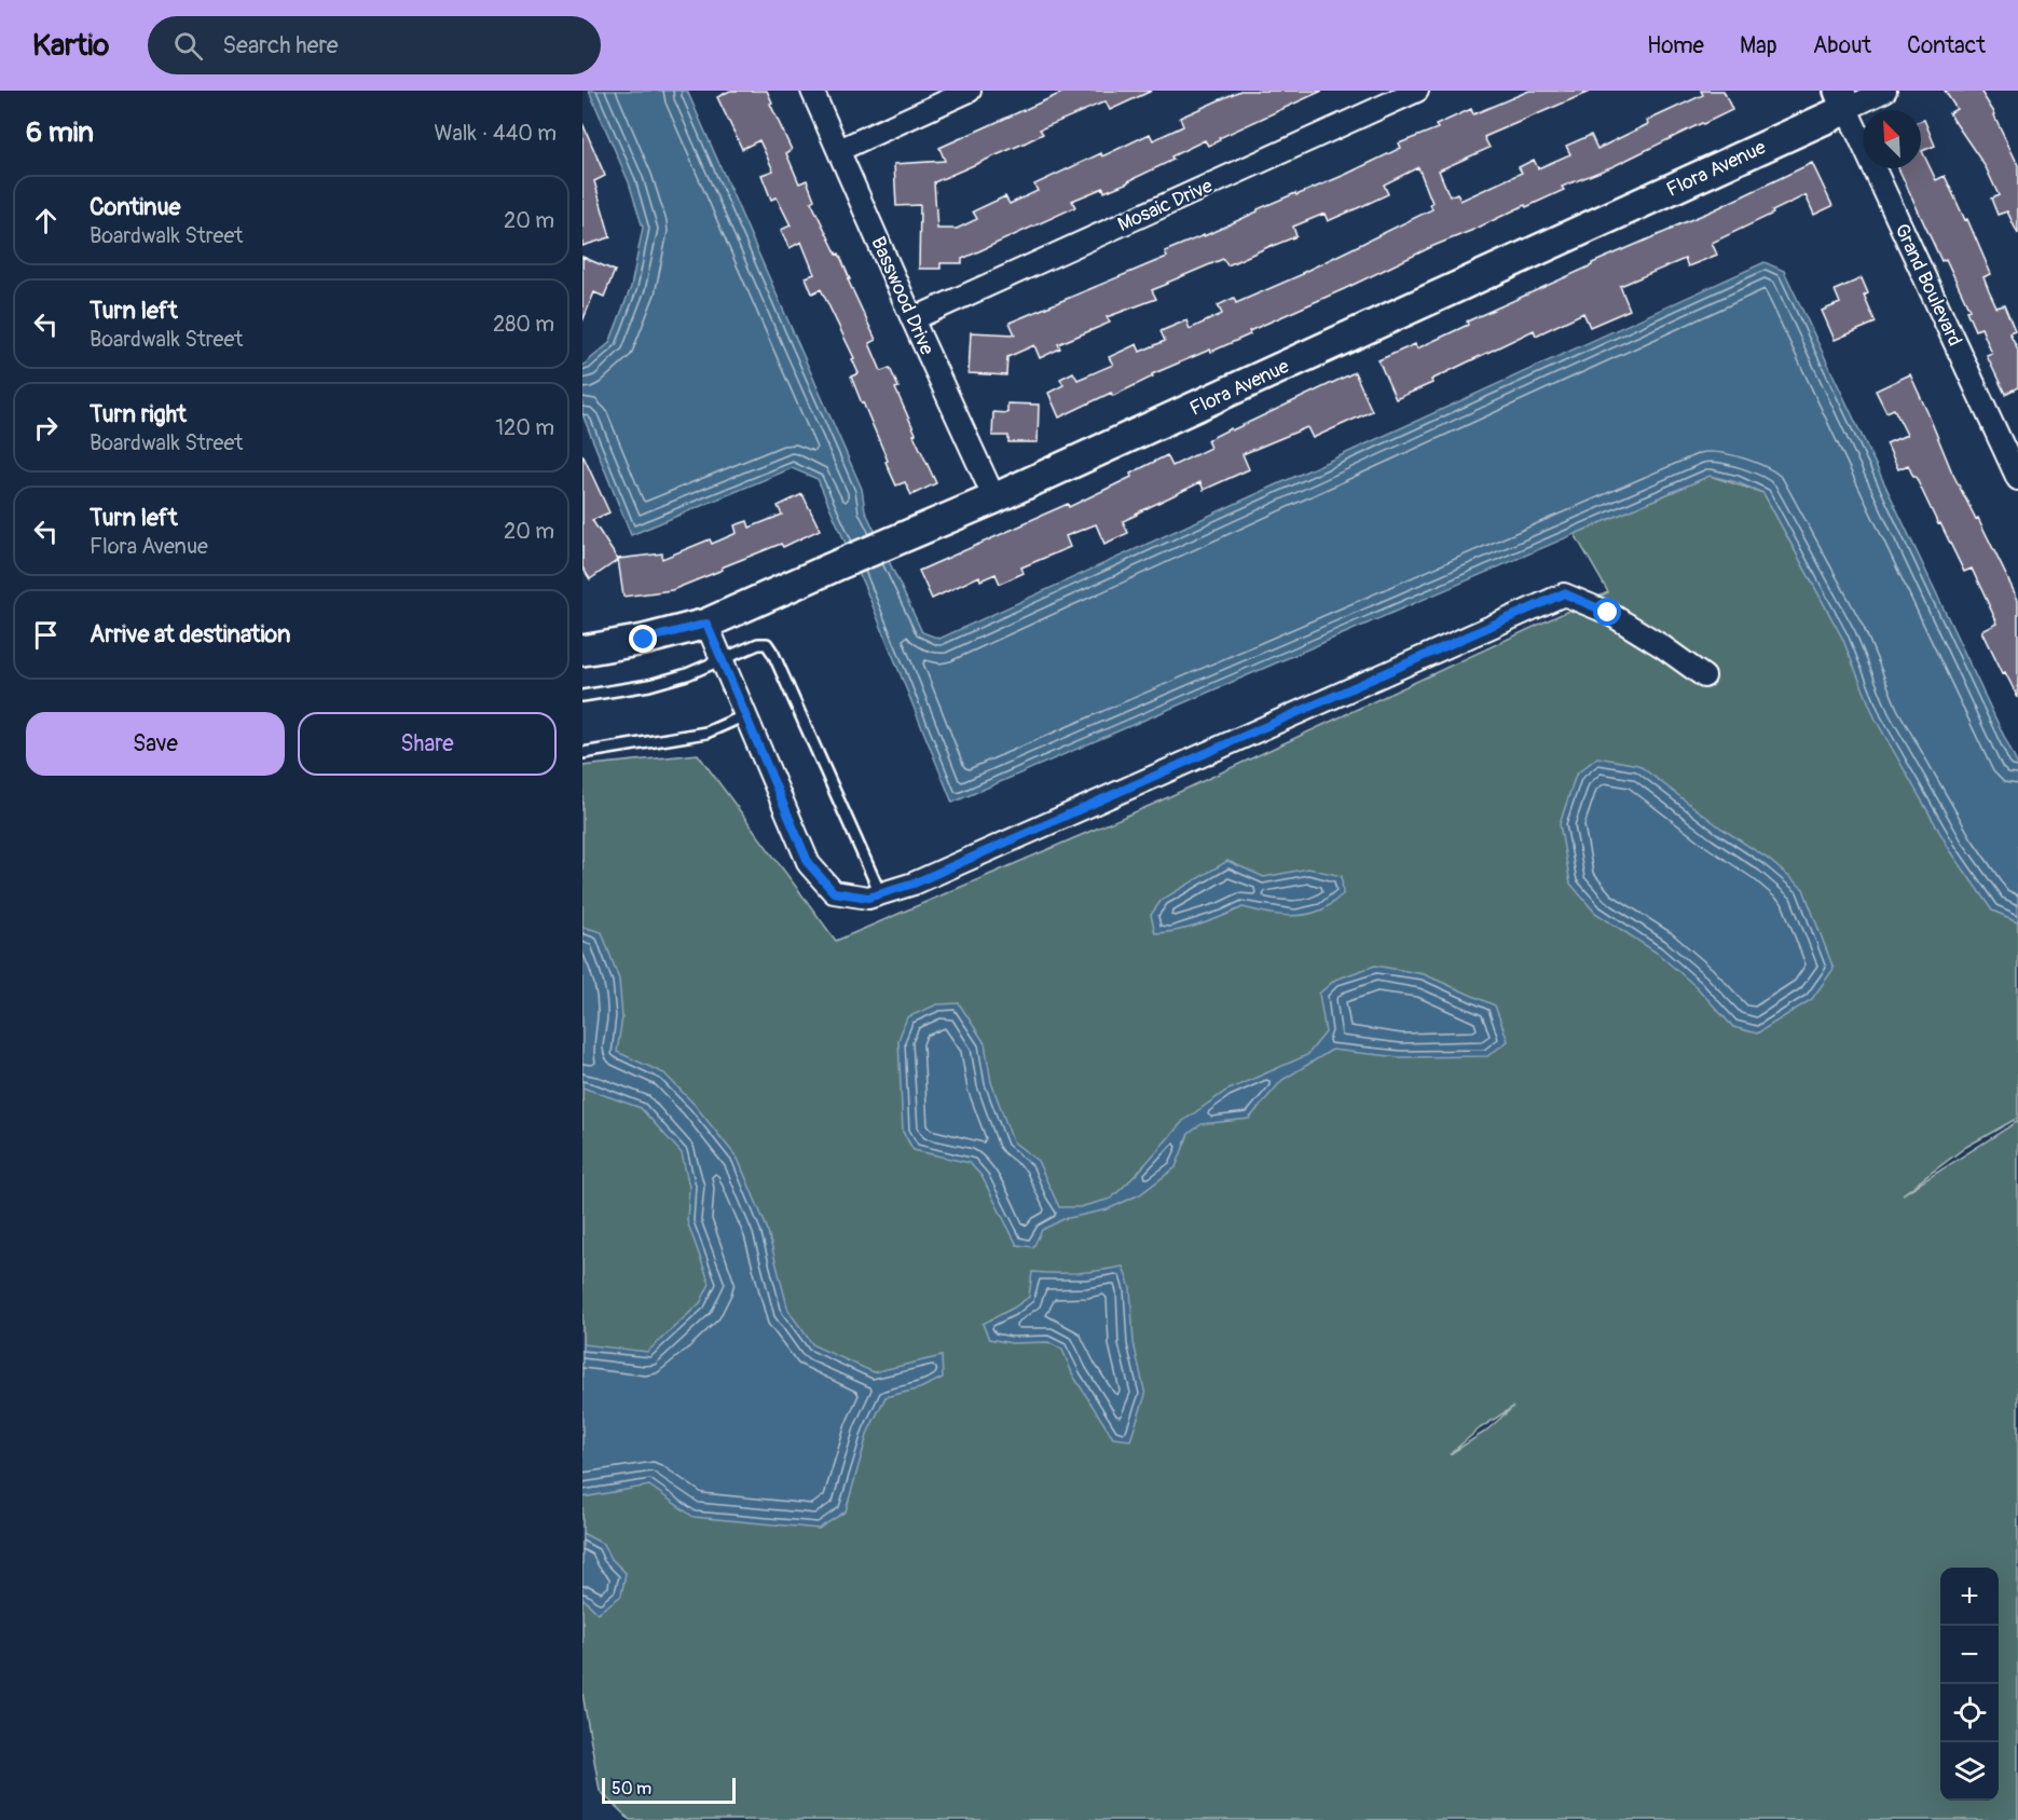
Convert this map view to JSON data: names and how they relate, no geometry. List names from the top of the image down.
{
  "streets": {
    "street": [
      "Flora Avenue",
      "Mosaic Drive",
      "Grand Boulevard",
      "Basswood Drive"
    ]
  },
  "crossings": [
    ["Flora Avenue", "Grand Boulevard"],
    ["Flora Avenue", "Basswood Drive"],
    ["Mosaic Drive", "Basswood Drive"]
  ],
  "scale_bar": "50 m",
  "north": "top left",
  "page": {
    "header": "Kartio",
    "search": "Search here",
    "nav": [
      "Home",
      "Map",
      "About",
      "Contact"
    ],
    "heading": ["6 min", "Walk · 440 m"],
    "list": [
      ["Continue", "Boardwalk Street", "20 m"],
      ["Turn left", "Boardwalk Street", "280 m"],
      ["Turn right", "Boardwalk Street", "120 m"],
      ["Turn left", "Flora Avenue", "20 m"],
      "Arrive at destination"
    ],
    "buttons": ["Save", "Share"],
    "map_buttons": ["+", "−"],
    "scale": "50 m"
  }
}
